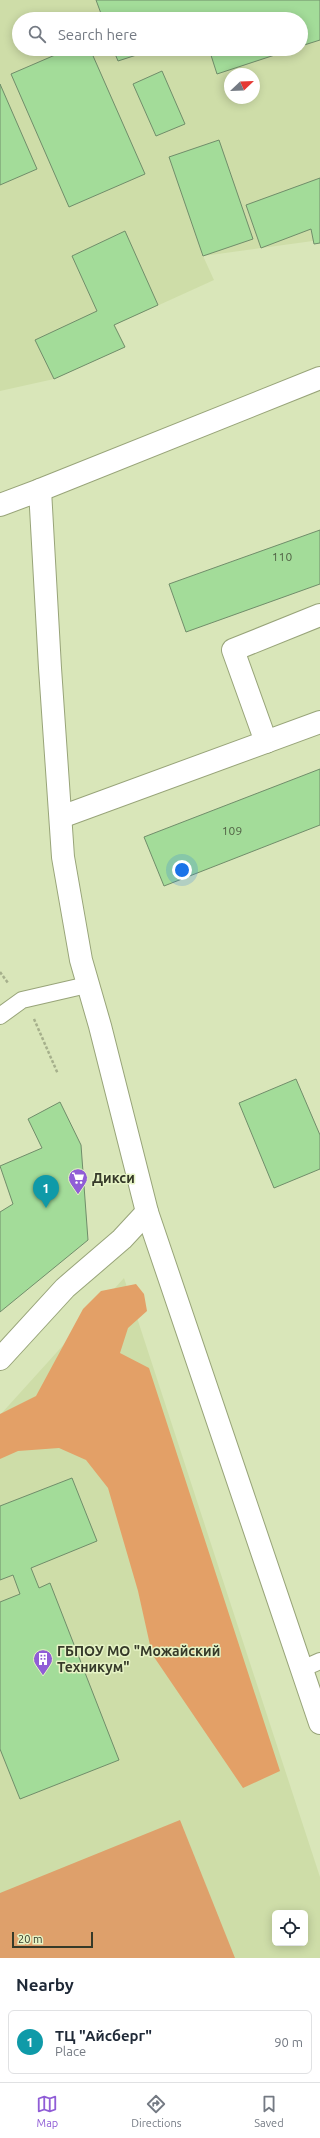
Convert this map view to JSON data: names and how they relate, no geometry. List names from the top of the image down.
{
  "places": {
    "supermarket": ["Дикси"],
    "building": ["ГБПОУ МО \"Можайский Техникум\""]
  },
  "house_numbers": ["110", "109"],
  "scale_bar": "20 m",
  "north": "top right",
  "page": {
    "search": "Search here",
    "pins": "1",
    "scale": "20 m",
    "heading": "Nearby",
    "list": [
      {
        "mark": "1",
        "name": "ТЦ \"Айсберг\"",
        "note": "Place",
        "value": "90 m"
      }
    ],
    "nav": ["Map", "Directions", "Saved"]
  }
}
